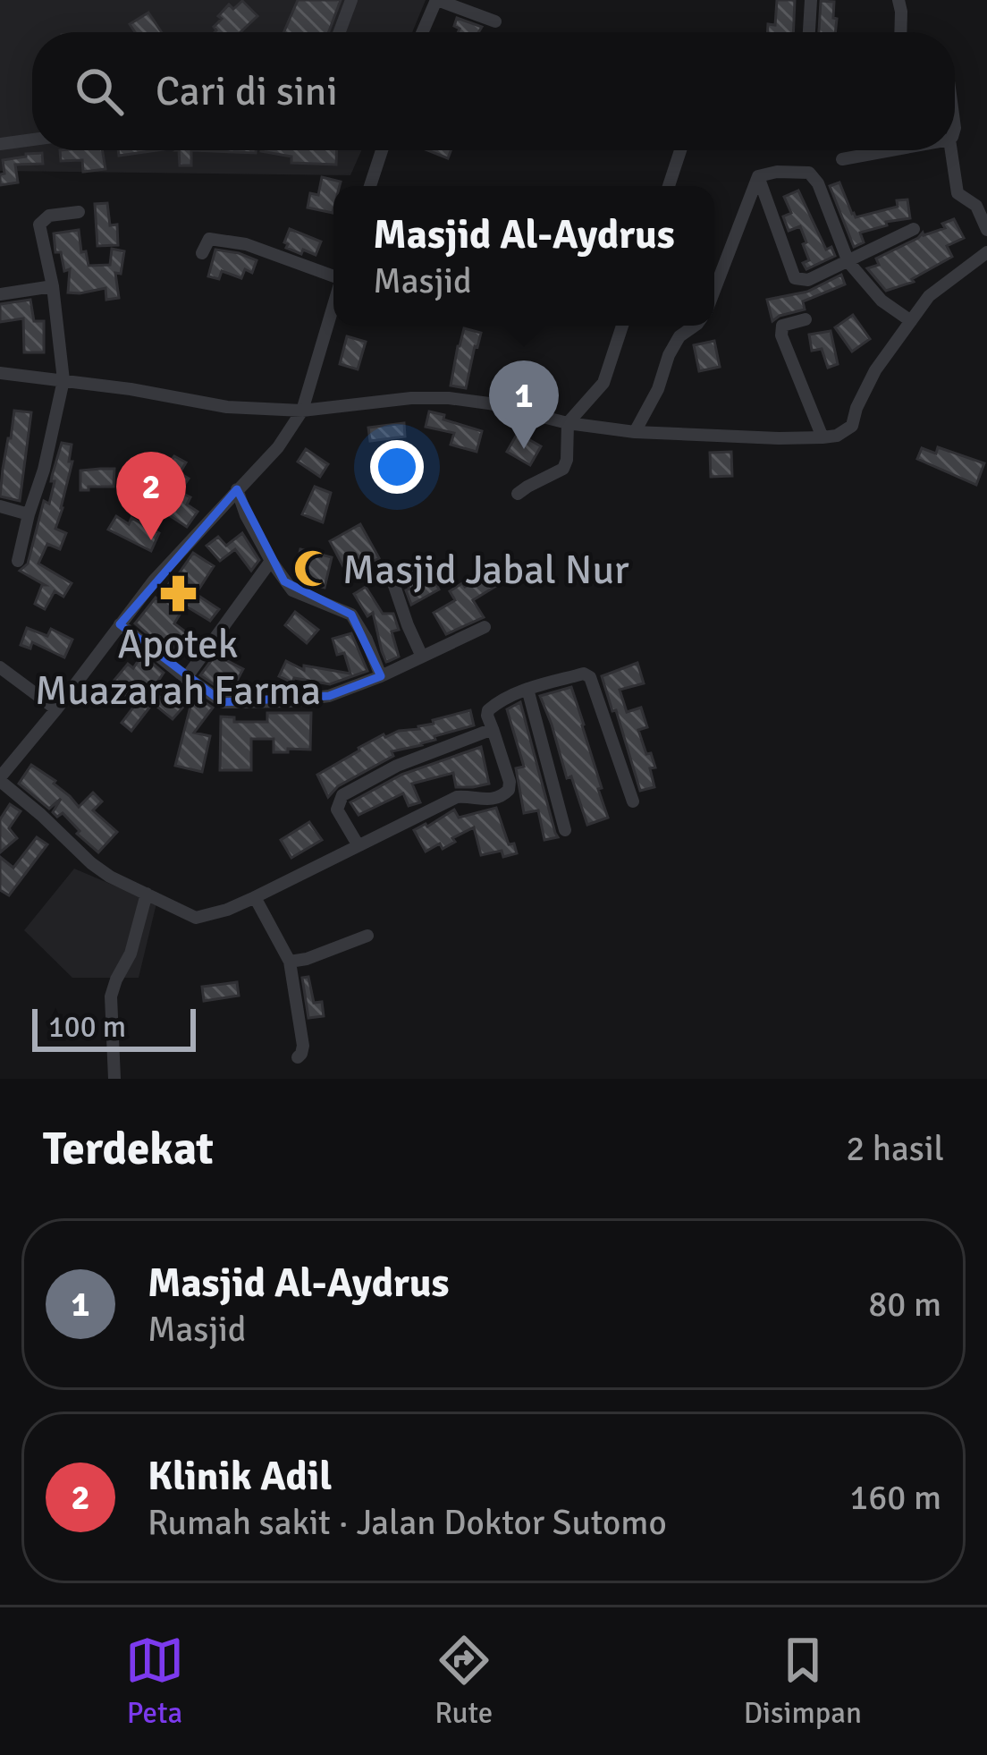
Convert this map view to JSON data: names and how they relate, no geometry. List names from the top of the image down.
{
  "places": {
    "mosque": ["Masjid Jabal Nur"],
    "pharmacy": ["Apotek Muazarah Farma"]
  },
  "scale_bar": "100 m",
  "page": {
    "search": "Cari di sini",
    "popup": ["Masjid Al-Aydrus", "Masjid"],
    "pins": ["1", "2"],
    "scale": "100 m",
    "heading": ["Terdekat", "2 hasil"],
    "list": [
      {
        "mark": "1",
        "name": "Masjid Al-Aydrus",
        "note": "Masjid",
        "value": "80 m"
      },
      {
        "mark": "2",
        "name": "Klinik Adil",
        "note": "Rumah sakit · Jalan Doktor Sutomo",
        "value": "160 m"
      }
    ],
    "nav": ["Peta", "Rute", "Disimpan"]
  }
}
